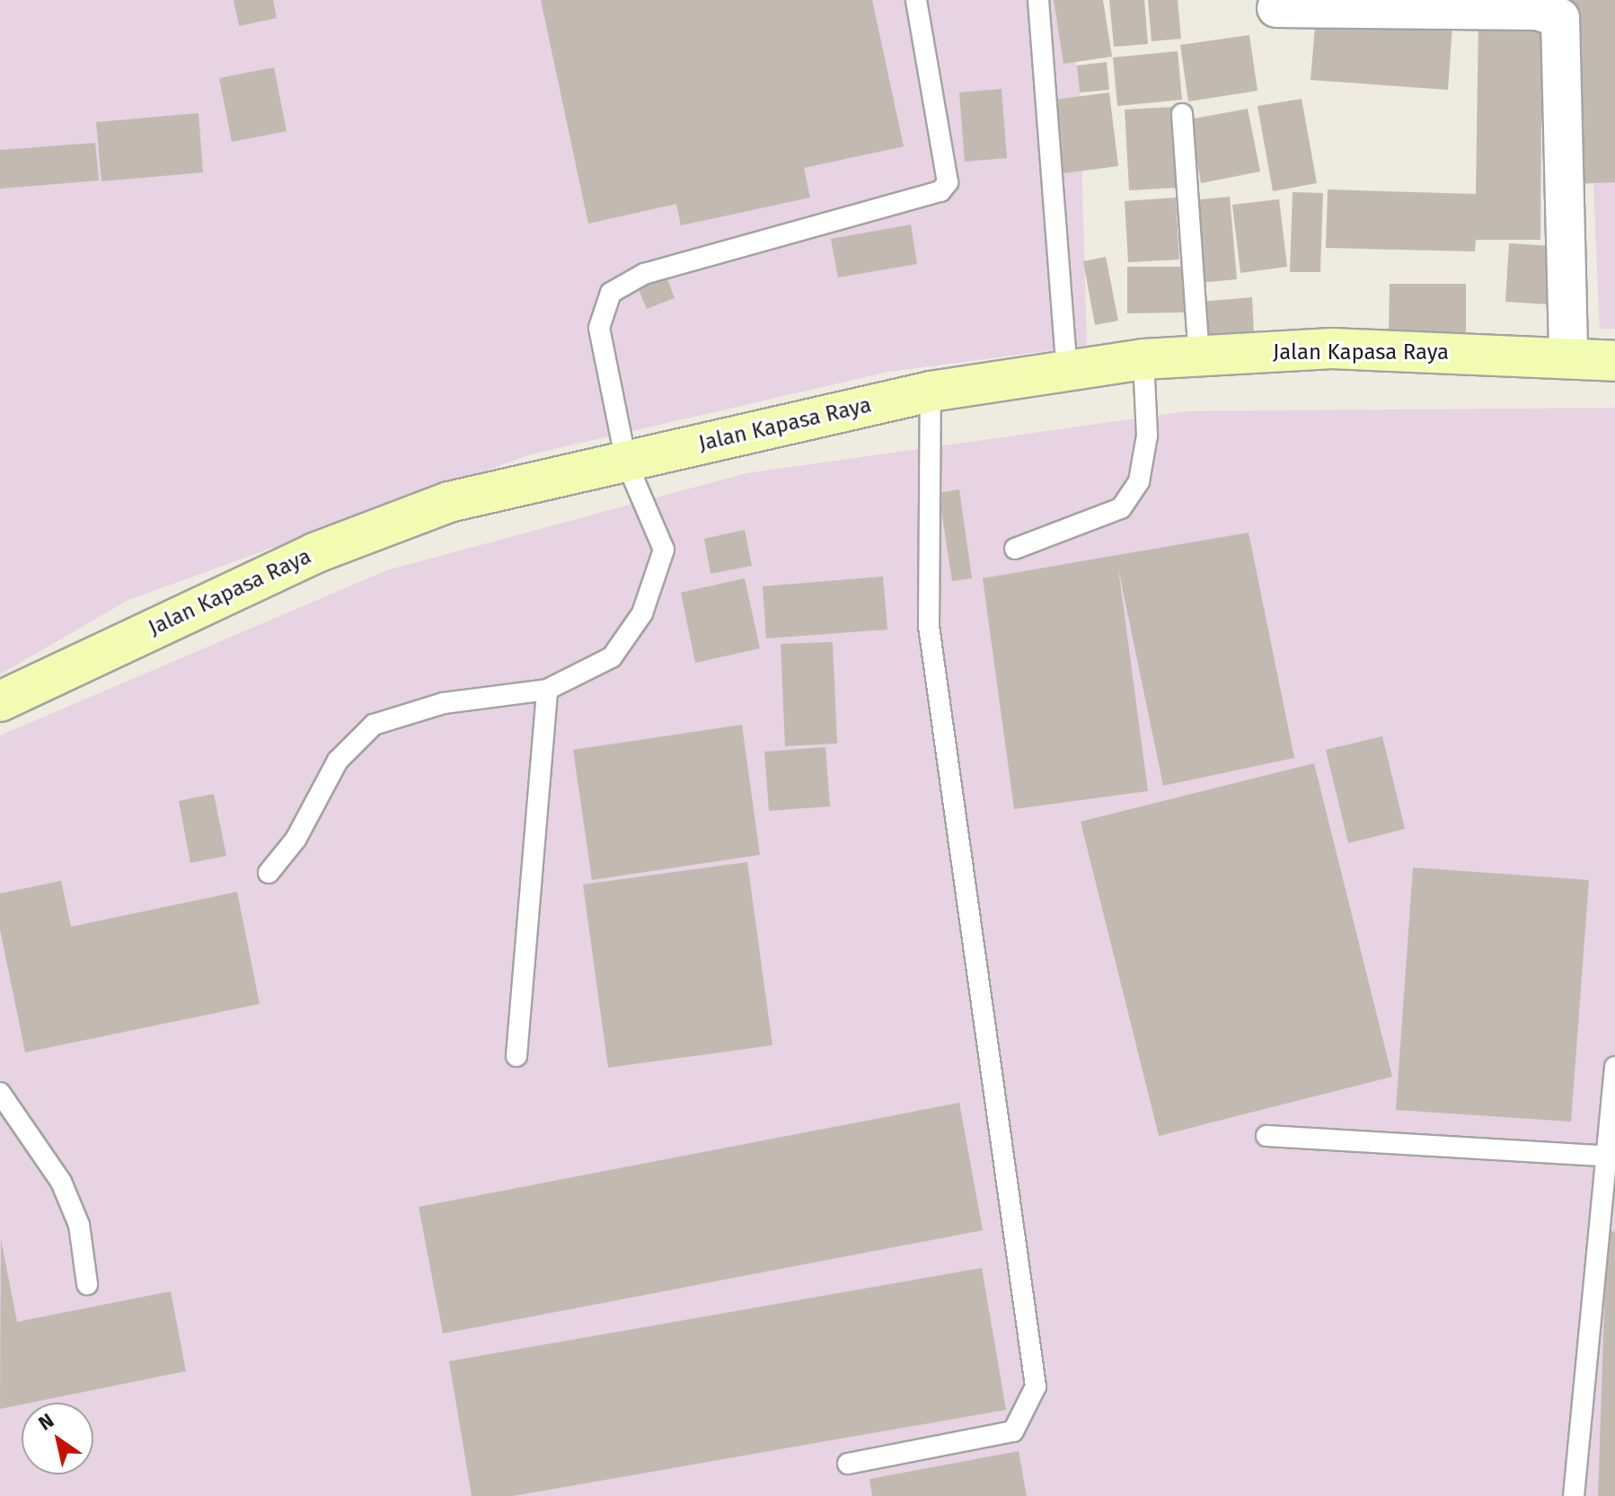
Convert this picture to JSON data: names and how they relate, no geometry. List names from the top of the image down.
{
  "streets": {
    "main road": ["Jalan Kapasa Raya"]
  },
  "north": "top left"
}
